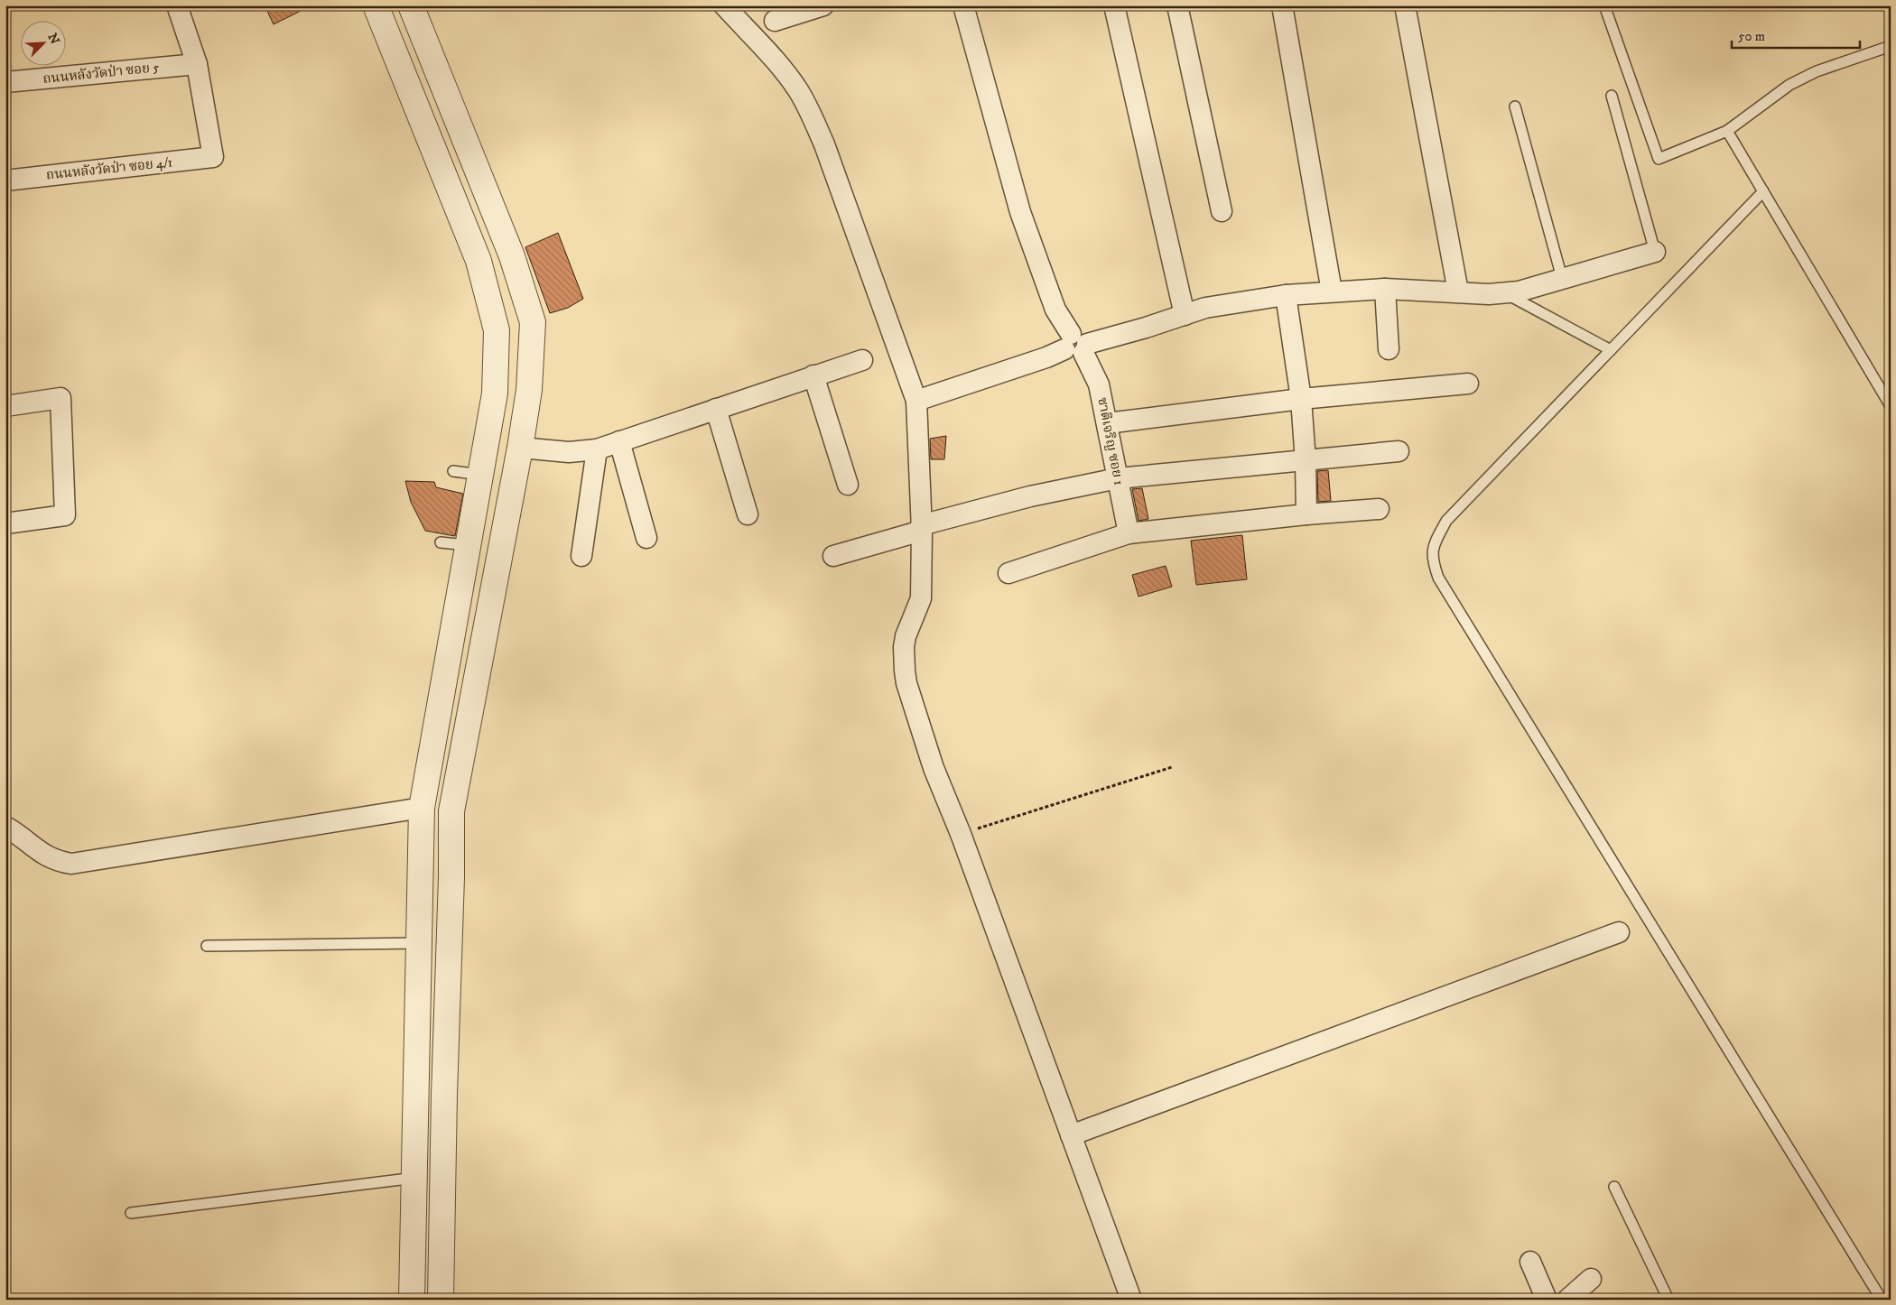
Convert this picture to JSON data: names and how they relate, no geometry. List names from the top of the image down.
{
  "streets": {
    "street": ["ถนนหลังวัดป่า ซอย 5", "ถนนหลังวัดป่า ซอย 4/1", "ชาติเจริญ ซอย 1"]
  },
  "crossings": [
    ["ถนนหลังวัดป่า ซอย 5", "ถนนหลังวัดป่า ซอย 4/1"]
  ],
  "scale_bar": "50 m",
  "north": "top right"
}
